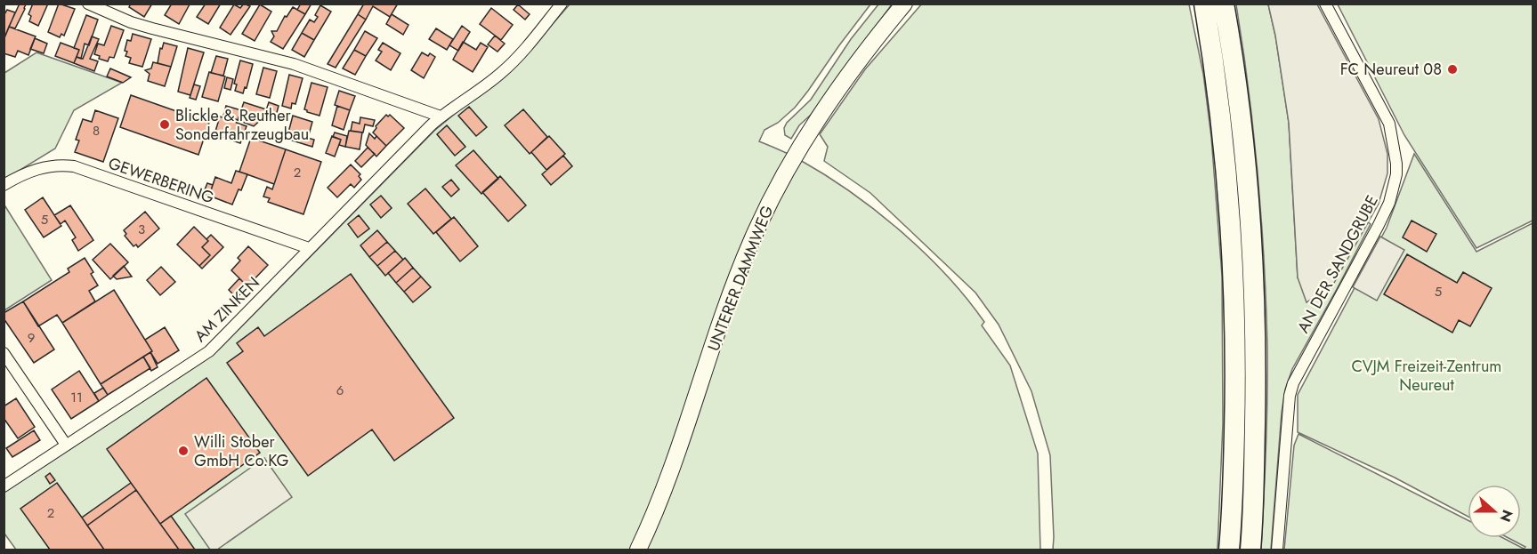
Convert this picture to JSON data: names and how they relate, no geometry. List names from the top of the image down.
{
  "streets": {
    "main road": ["UNTERER DAMMWEG"],
    "street": ["GEWERBERING", "AN DER SANDGRUBE", "AM ZINKEN"]
  },
  "crossings": [
    ["GEWERBERING", "AM ZINKEN"]
  ],
  "parks": ["CVJM Freizeit-Zentrum Neureut"],
  "places": ["FC Neureut 08", "Blickle & Reuther Sonderfahrzeugbau", "Willi Stober GmbH Co.KG"],
  "house_numbers": [
    "8",
    "2",
    "5",
    "3",
    "5",
    "9",
    "6",
    "11",
    "2"
  ],
  "north": "right"
}
